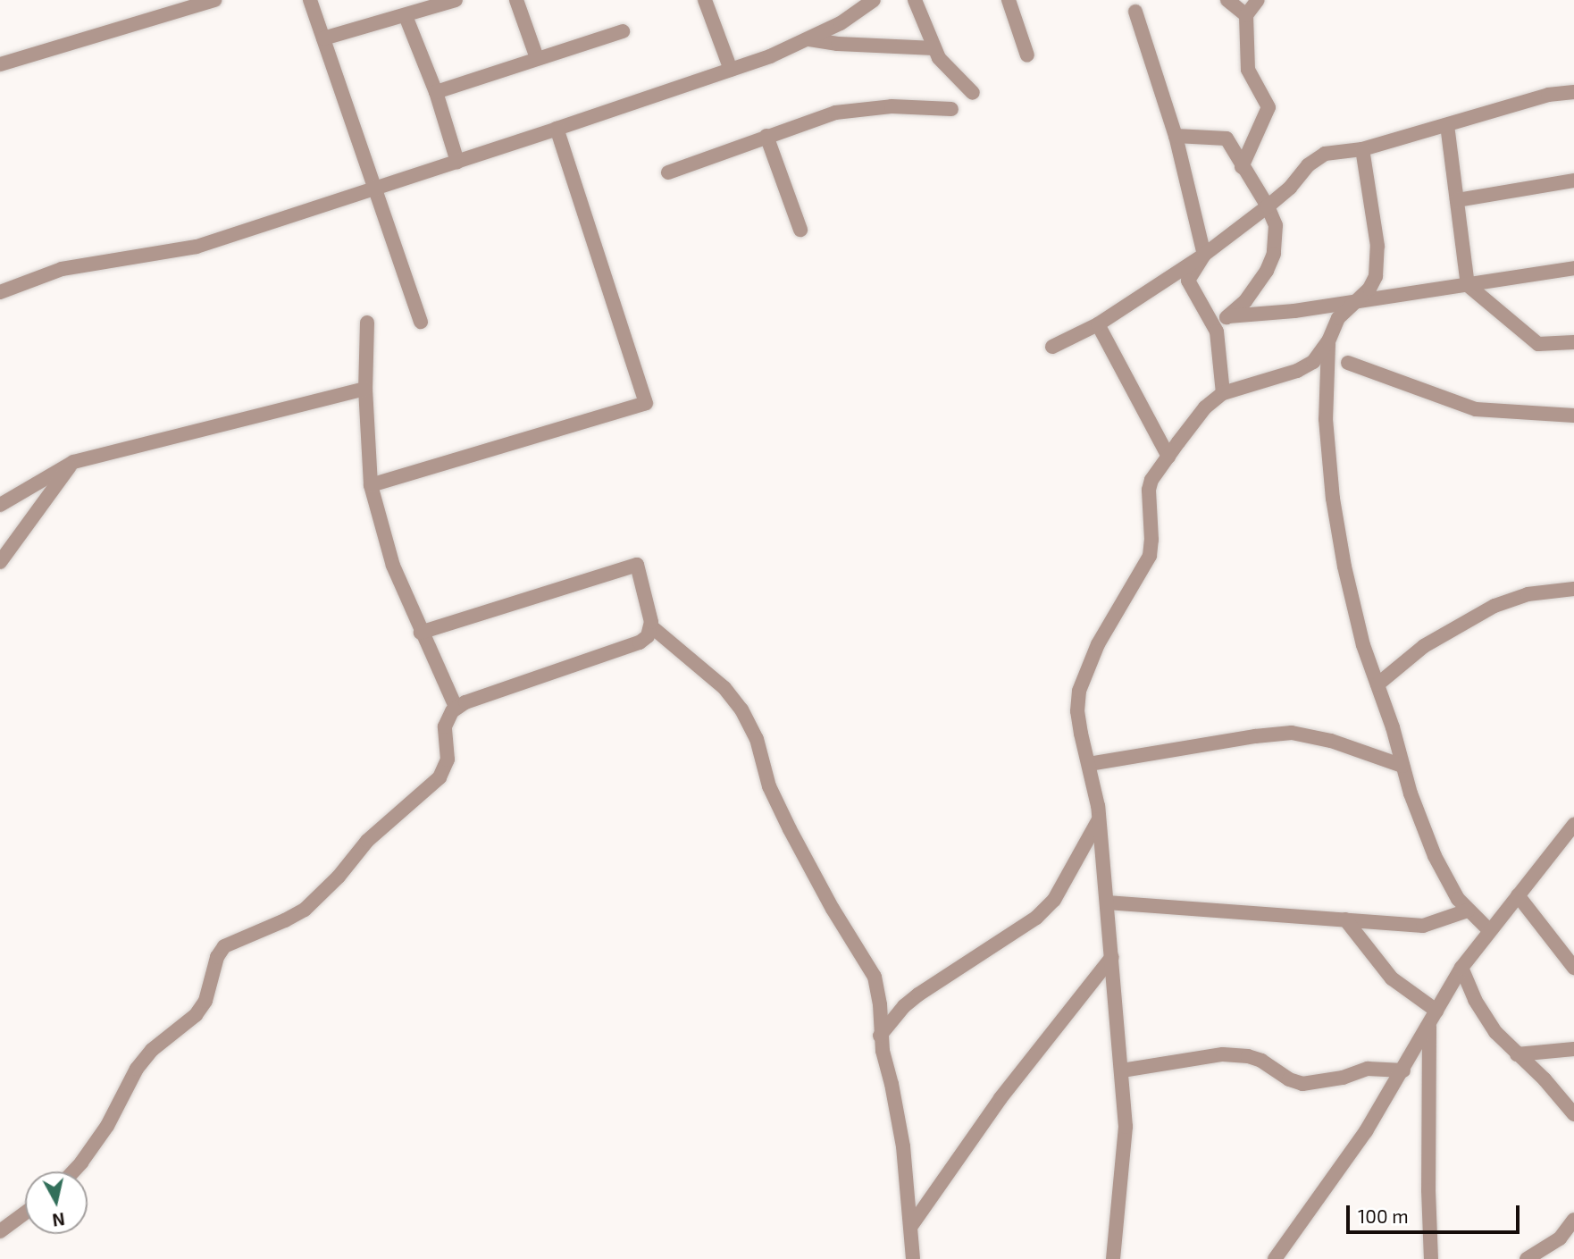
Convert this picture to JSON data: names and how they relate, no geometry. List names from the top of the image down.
{
  "scale_bar": "100 m",
  "north": "bottom"
}
